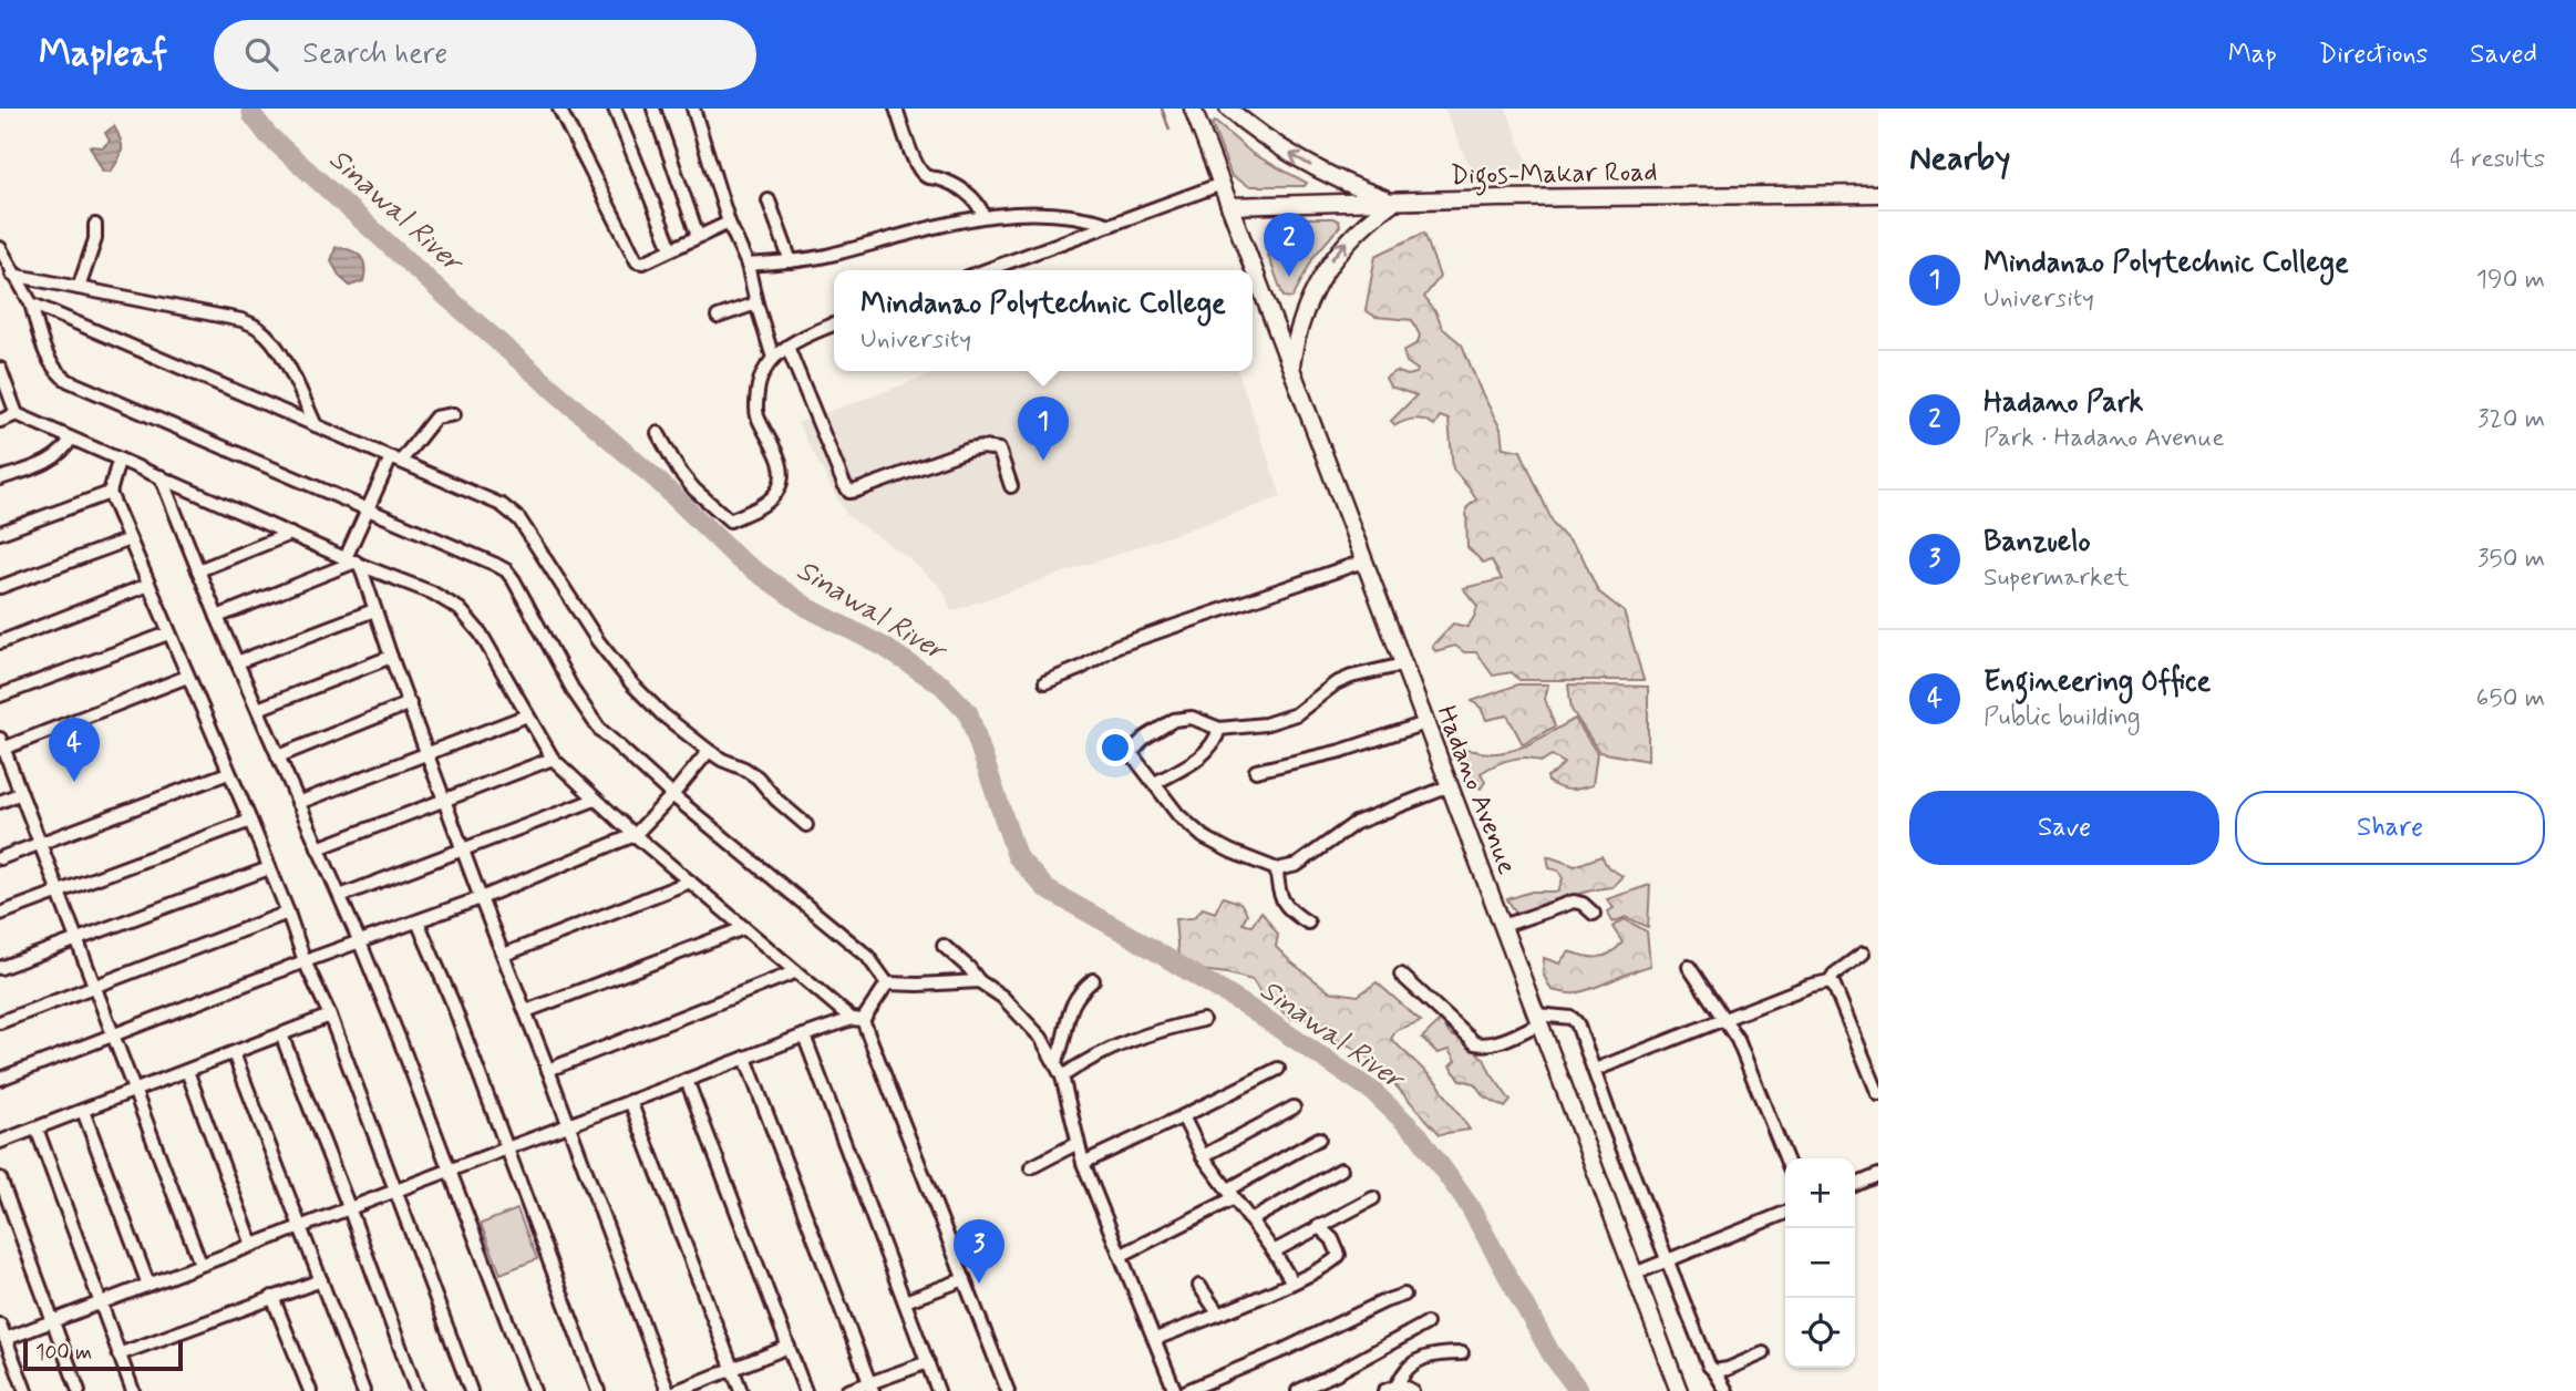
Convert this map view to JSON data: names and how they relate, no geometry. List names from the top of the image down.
{
  "streets": {
    "main road": ["Digos-Makar Road", "Hadano Avenue"]
  },
  "crossings": [
    ["Digos-Makar Road", "Hadano Avenue"]
  ],
  "water": ["Sinawal River"],
  "scale_bar": "100 m",
  "page": {
    "header": "Mapleaf",
    "search": "Search here",
    "nav": ["Map", "Directions", "Saved"],
    "heading": ["Nearby", "4 results"],
    "list": [
      {
        "mark": "1",
        "name": "Mindanao Polytechnic College",
        "note": "University",
        "value": "190 m"
      },
      {
        "mark": "2",
        "name": "Hadano Park",
        "note": "Park · Hadano Avenue",
        "value": "320 m"
      },
      {
        "mark": "3",
        "name": "Banzuelo",
        "note": "Supermarket",
        "value": "350 m"
      },
      {
        "mark": "4",
        "name": "Engineering Office",
        "note": "Public building",
        "value": "650 m"
      }
    ],
    "pins": [
      "2",
      "1",
      "4",
      "3"
    ],
    "popup": ["Mindanao Polytechnic College", "University"],
    "buttons": ["Save", "Share"],
    "map_buttons": ["+", "−"],
    "scale": "100 m"
  }
}
